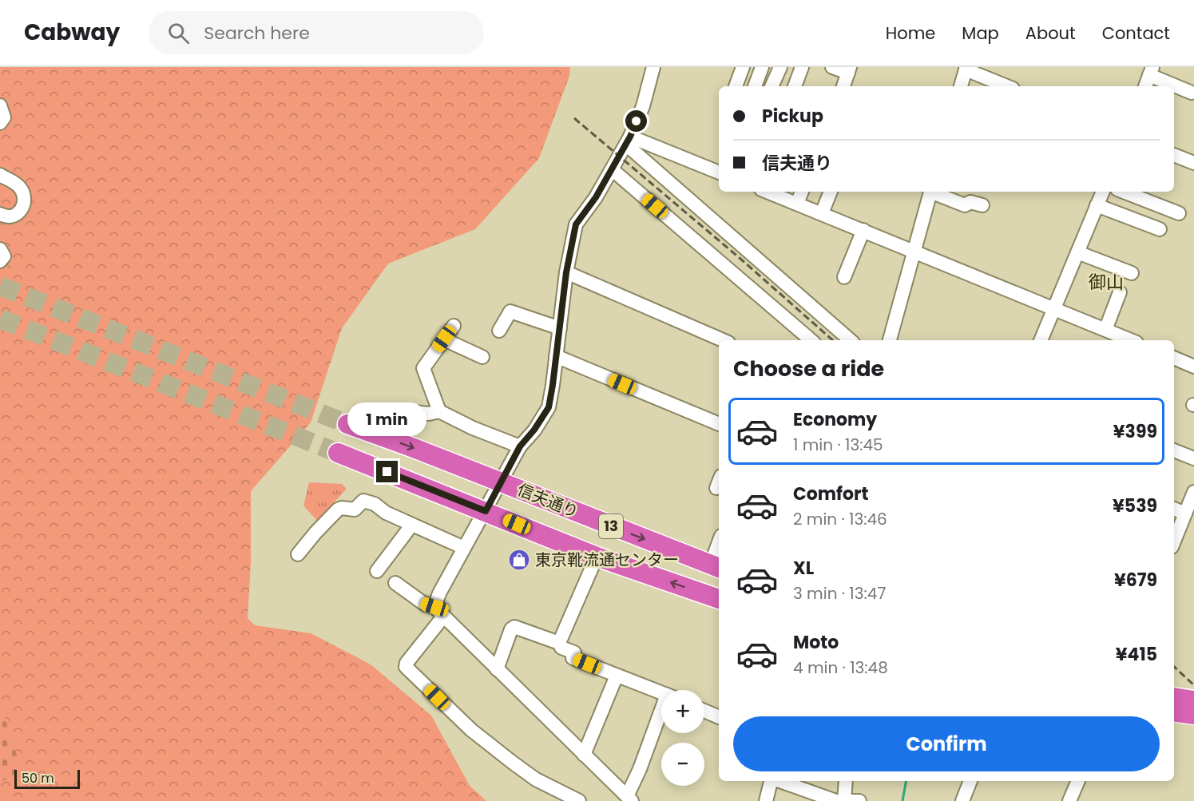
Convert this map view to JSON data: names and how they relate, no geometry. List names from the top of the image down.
{
  "streets": {
    "highway": ["信夫通り", "13"]
  },
  "districts": ["御山"],
  "places": {
    "shop": ["東京靴流通センター"]
  },
  "scale_bar": "50 m",
  "page": {
    "header": "Cabway",
    "search": "Search here",
    "nav": [
      "Home",
      "Map",
      "About",
      "Contact"
    ],
    "banner": ["Pickup", "信夫通り"],
    "heading": "Choose a ride",
    "list": [
      {
        "name": "Economy",
        "note": "1 min · 13:45",
        "value": "¥399"
      },
      {
        "name": "Comfort",
        "note": "2 min · 13:46",
        "value": "¥539"
      },
      {
        "name": "XL",
        "note": "3 min · 13:47",
        "value": "¥679"
      },
      {
        "name": "Moto",
        "note": "4 min · 13:48",
        "value": "¥415"
      }
    ],
    "bubble": "1 min",
    "map_buttons": ["+", "−"],
    "buttons": "Confirm",
    "scale": "50 m"
  }
}
